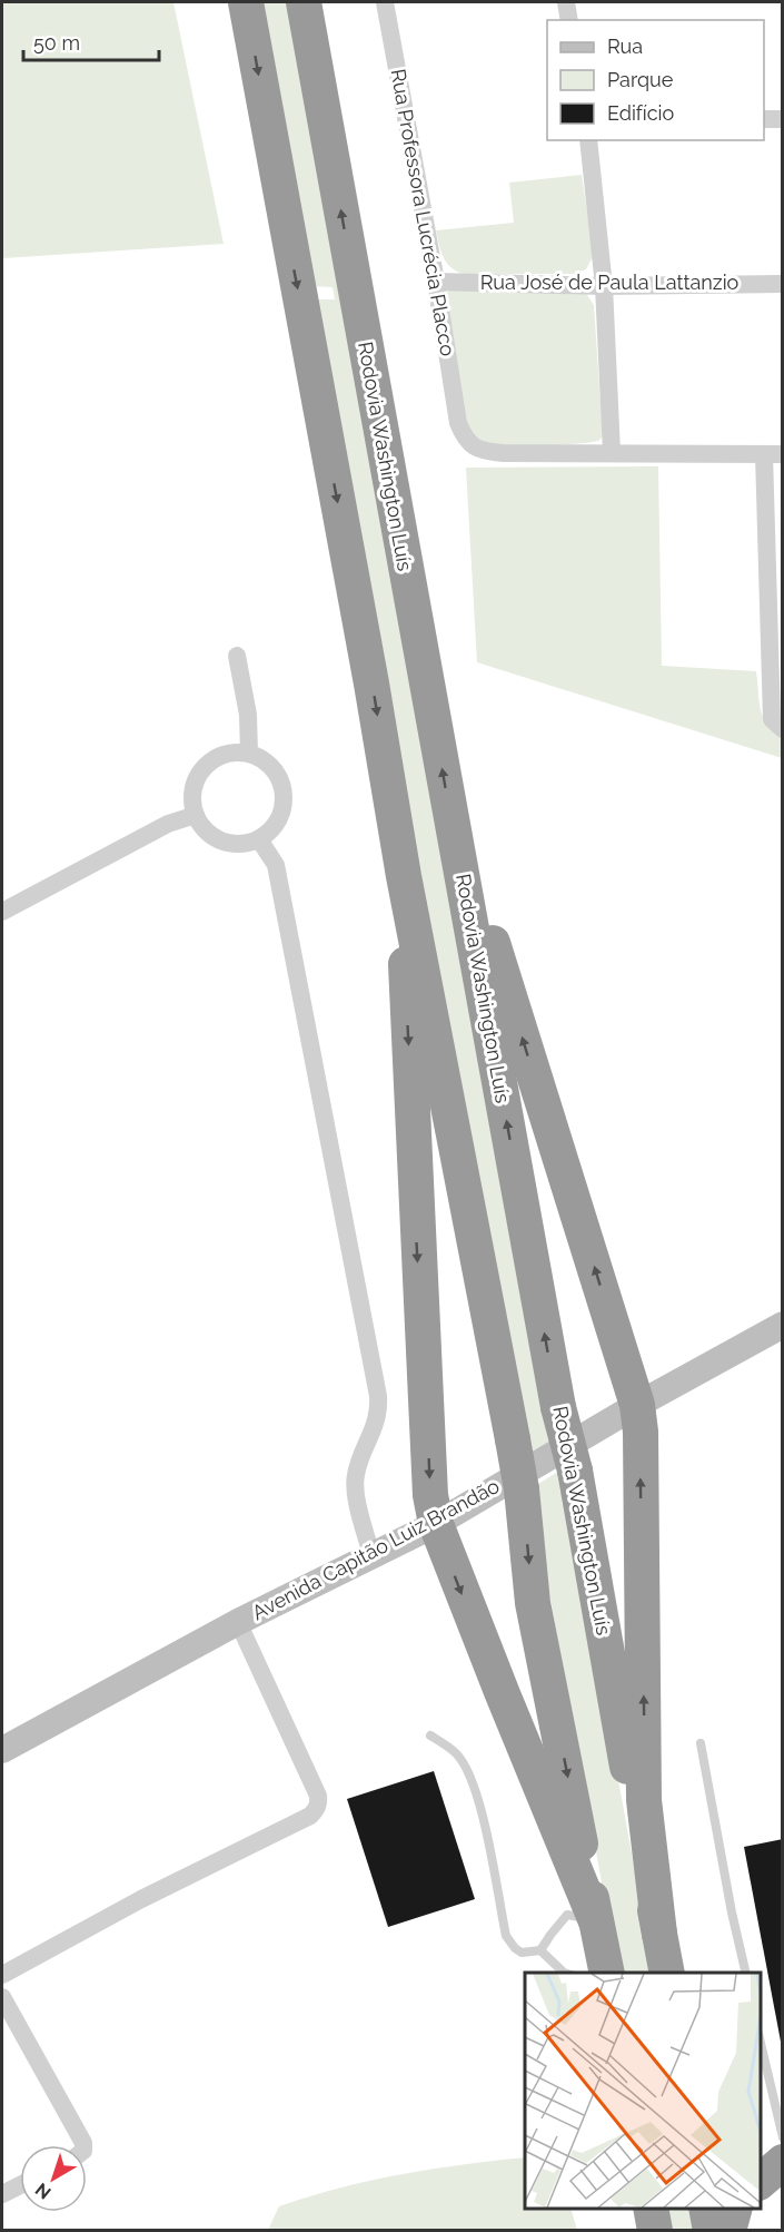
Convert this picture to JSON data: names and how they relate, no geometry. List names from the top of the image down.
{
  "streets": {
    "highway": ["Rodovia Washington Luís"],
    "main road": ["Avenida Capitão Luiz Brandão"],
    "street": ["Rua Professora Lucrécia Placco", "Rua José de Paula Lattanzio"]
  },
  "crossings": [
    ["Rua Professora Lucrécia Placco", "Rua José de Paula Lattanzio"]
  ],
  "legend": ["Rua", "Parque", "Edifício"],
  "scale_bar": "50 m",
  "north": "bottom left"
}
